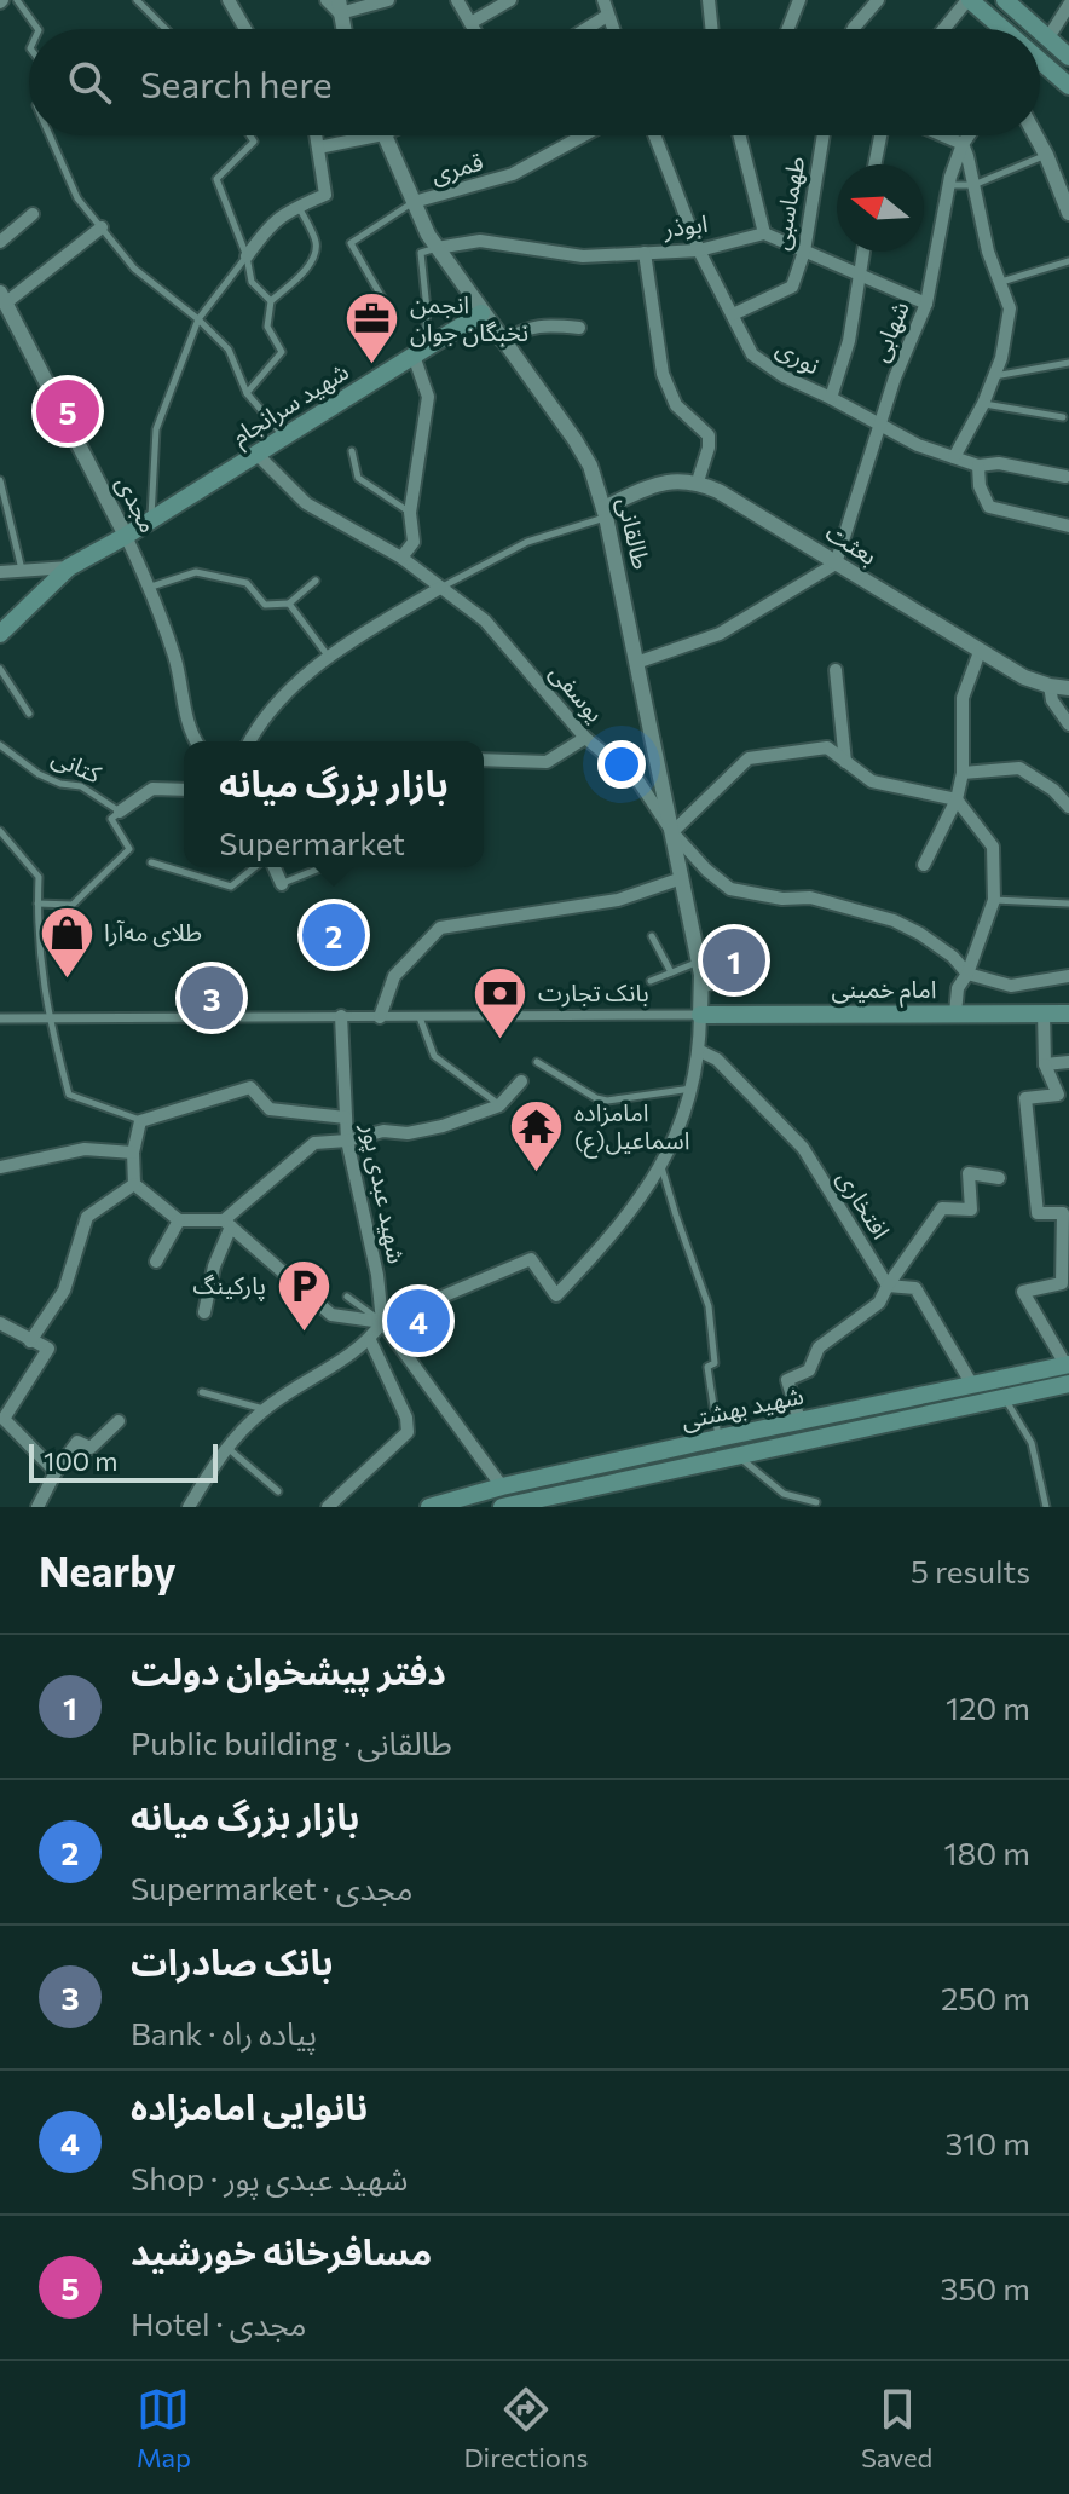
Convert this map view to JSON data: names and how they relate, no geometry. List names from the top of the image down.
{
  "streets": {
    "main road": ["شهید سرانجام", "امام خمینی", "شهید بهشتی"],
    "street": [
      "قمری",
      "طهماسبی",
      "ابوذر",
      "شهابی",
      "نوری",
      "مجدی",
      "طالقانی",
      "بعثت",
      "یوسفی",
      "کتانی",
      "شهید عبدی پور",
      "افتخاری"
    ]
  },
  "crossings": [
    ["قمری", "طالقانی"],
    ["طهماسبی", "نوری"],
    ["ابوذر", "نوری"],
    ["ابوذر", "طالقانی"],
    ["شهابی", "نوری"],
    ["شهابی", "بعثت"],
    ["شهید سرانجام", "مجدی"],
    ["شهید سرانجام", "طالقانی"],
    ["شهید سرانجام", "یوسفی"],
    ["طالقانی", "یوسفی"],
    ["طالقانی", "امام خمینی"]
  ],
  "places": {
    "office": ["انجمن نخبگان جوان"],
    "shop": ["طلای مه‌آرا"],
    "bank": ["بانک تجارت"],
    "temple": ["امامزاده اسماعیل(ع)"],
    "parking": ["پارکینگ"]
  },
  "scale_bar": "100 m",
  "north": "left",
  "page": {
    "search": "Search here",
    "pins": [
      "5",
      "2",
      "1",
      "3",
      "4"
    ],
    "popup": ["بازار بزرگ میانه", "Supermarket"],
    "scale": "100 m",
    "heading": ["Nearby", "5 results"],
    "list": [
      {
        "mark": "1",
        "name": "دفتر پیشخوان دولت",
        "note": "Public building · طالقانی",
        "value": "120 m"
      },
      {
        "mark": "2",
        "name": "بازار بزرگ میانه",
        "note": "Supermarket · مجدی",
        "value": "180 m"
      },
      {
        "mark": "3",
        "name": "بانک صادرات",
        "note": "Bank · پیاده راه",
        "value": "250 m"
      },
      {
        "mark": "4",
        "name": "نانوایی امامزاده",
        "note": "Shop · شهید عبدی پور",
        "value": "310 m"
      },
      {
        "mark": "5",
        "name": "مسافرخانه خورشید",
        "note": "Hotel · مجدی",
        "value": "350 m"
      }
    ],
    "nav": ["Map", "Directions", "Saved"]
  }
}
